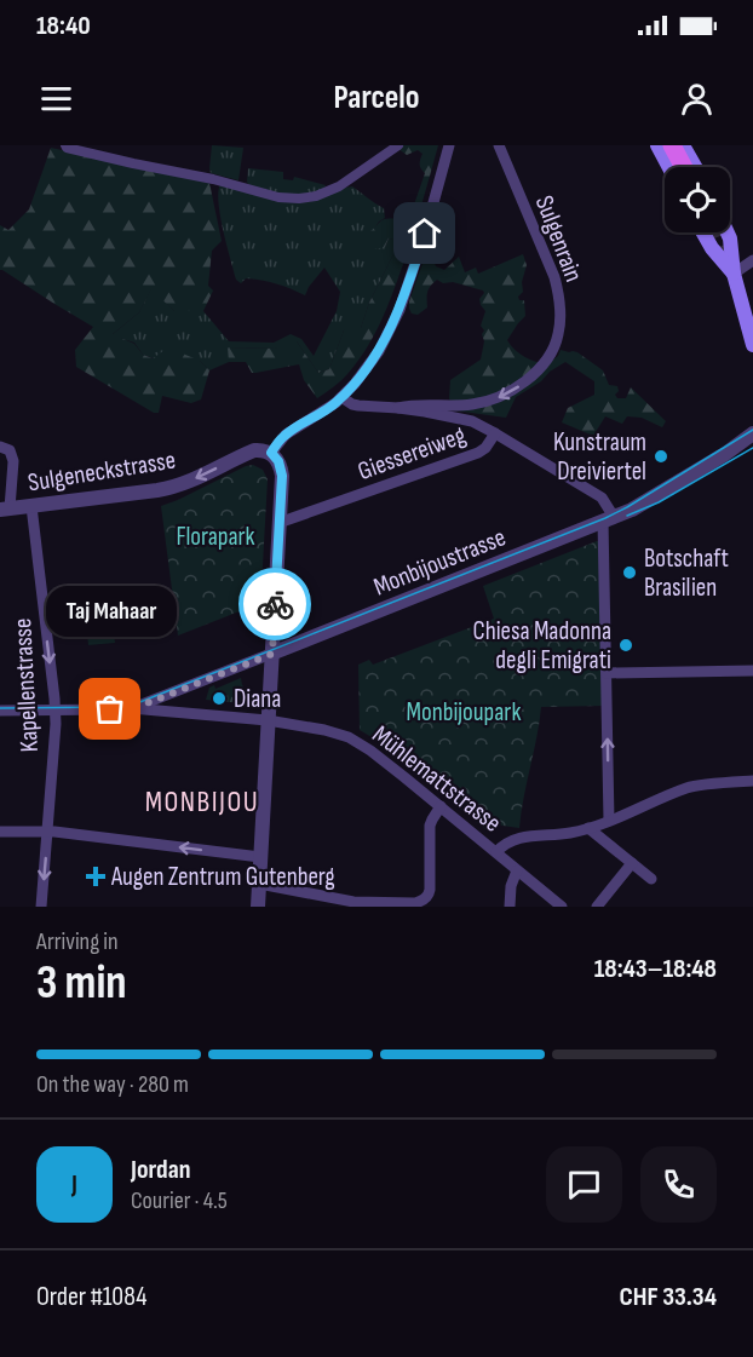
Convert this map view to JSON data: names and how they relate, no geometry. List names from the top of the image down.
{
  "streets": {
    "street": [
      "Sulgenrain",
      "Giessereiweg",
      "Sulgeneckstrasse",
      "Monbijoustrasse",
      "Kapellenstrasse",
      "Mühlemattstrasse"
    ]
  },
  "crossings": [
    ["Sulgenrain", "Giessereiweg"],
    ["Giessereiweg", "Monbijoustrasse"],
    ["Sulgeneckstrasse", "Kapellenstrasse"],
    ["Monbijoustrasse", "Kapellenstrasse"],
    ["Monbijoustrasse", "Mühlemattstrasse"]
  ],
  "one_way": ["Sulgeneckstrasse", "Kapellenstrasse"],
  "districts": ["MONBIJOU"],
  "parks": ["Florapark", "Monbijoupark"],
  "places": {
    "other": [
      "Kunstraum Dreiviertel",
      "Botschaft Brasilien",
      "Chiesa Madonna degli Emigrati",
      "Diana",
      "Taj Mahaar"
    ],
    "health": ["Augen Zentrum Gutenberg"]
  },
  "page": {
    "status": "18:40",
    "header": "Parcelo",
    "bubble": "Taj Mahaar",
    "heading": ["3 min", "Arriving in", "18:43–18:48"],
    "panel": [
      "Jordan",
      "Courier · 4.5",
      "Order #1084",
      "CHF 33.34"
    ],
    "bar": "On the way · 280 m",
    "round": "J"
  }
}
